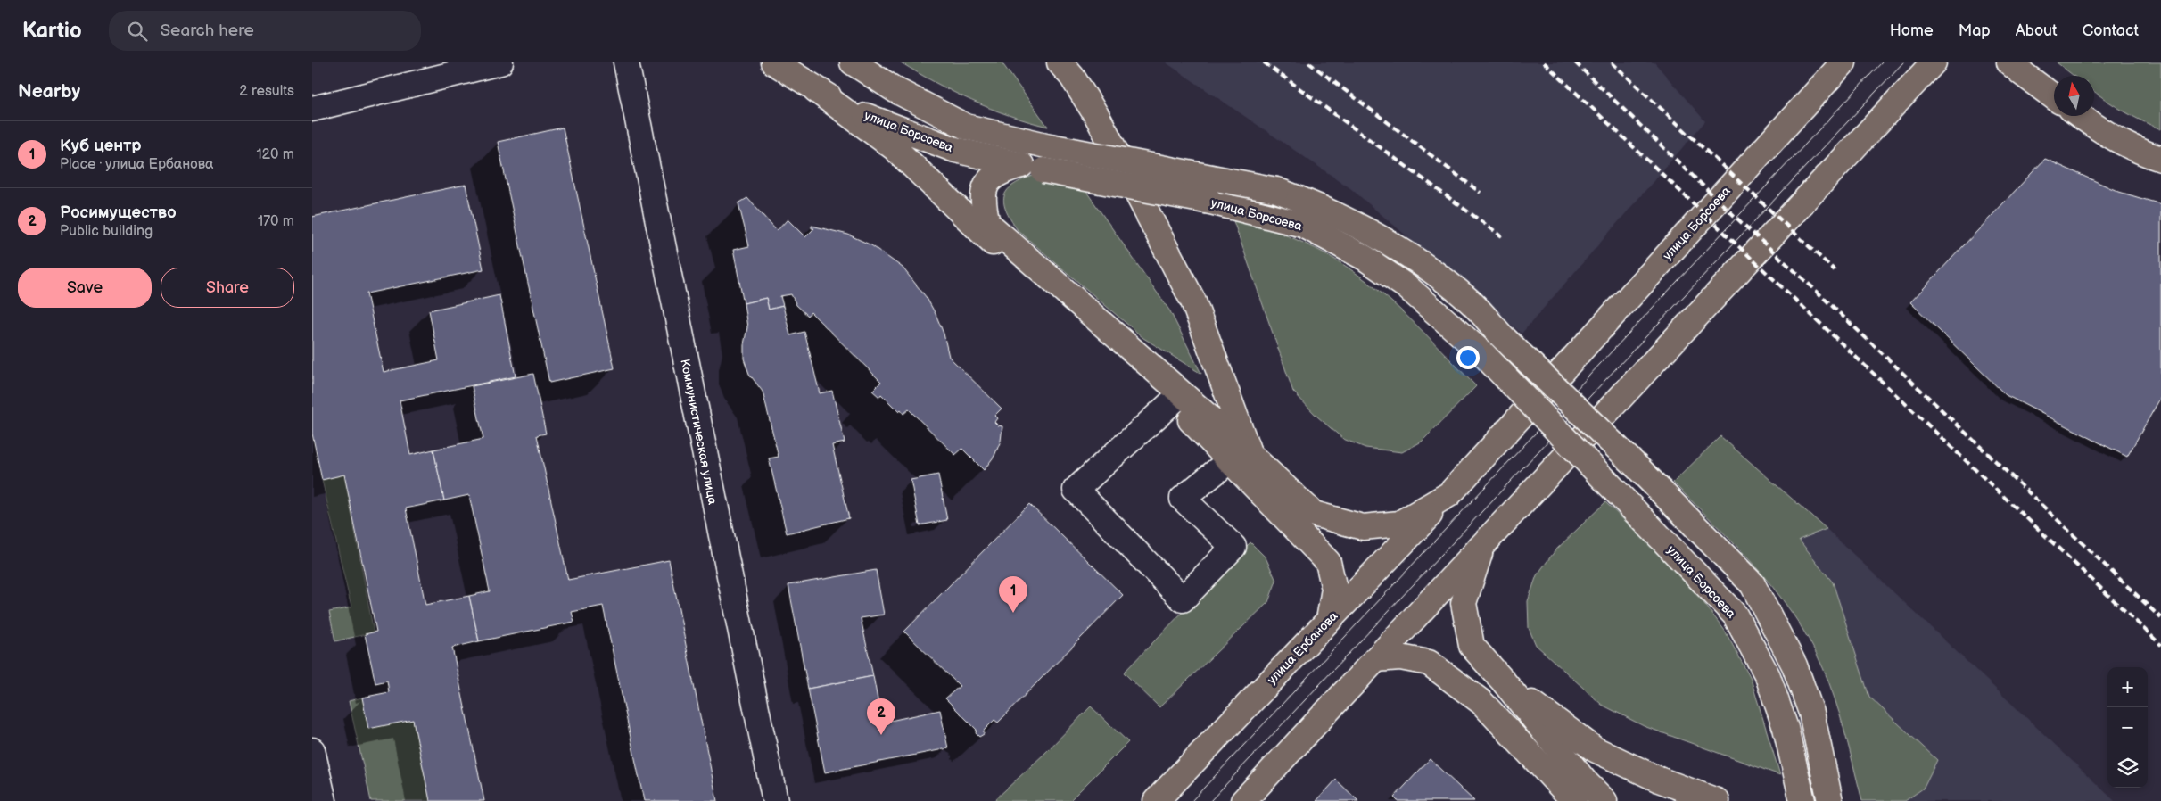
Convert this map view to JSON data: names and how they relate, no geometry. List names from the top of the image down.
{
  "streets": {
    "main road": ["улица Борсоева", "улица Ербанова"],
    "street": ["Коммунистическая улица"]
  },
  "crossings": [
    ["улица Борсоева", "улица Ербанова"]
  ],
  "north": "top",
  "page": {
    "header": "Kartio",
    "search": "Search here",
    "nav": [
      "Home",
      "Map",
      "About",
      "Contact"
    ],
    "heading": ["Nearby", "2 results"],
    "list": [
      {
        "mark": "1",
        "name": "Куб центр",
        "note": "Place · улица Ербанова",
        "value": "120 m"
      },
      {
        "mark": "2",
        "name": "Росимущество",
        "note": "Public building",
        "value": "170 m"
      }
    ],
    "buttons": ["Save", "Share"],
    "pins": ["1", "2"],
    "map_buttons": ["+", "−"]
  }
}
